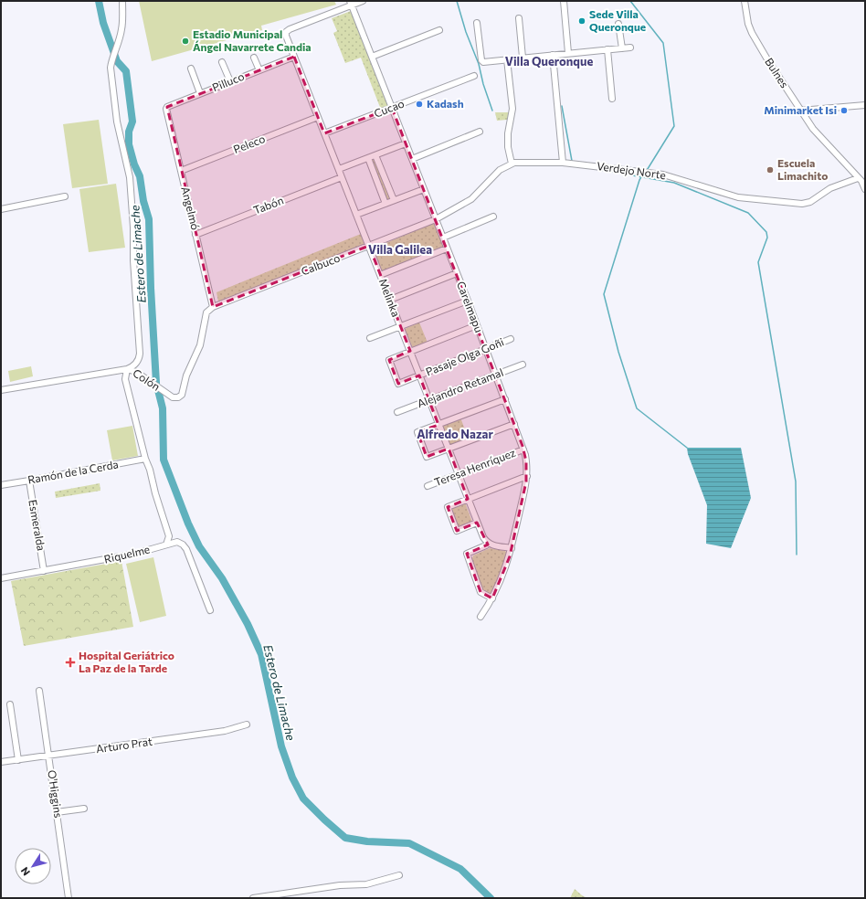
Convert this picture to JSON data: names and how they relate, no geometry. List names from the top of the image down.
{
  "streets": {
    "street": [
      "Bulnes",
      "Pilluco",
      "Cucao",
      "Peleco",
      "Verdejo Norte",
      "Tabón",
      "Angelmó",
      "Calbuco",
      "Melinka",
      "Carelmapu",
      "Pasaje Olga Goñi",
      "Colón",
      "Alejandro Retamal",
      "Teresa Henríquez",
      "Ramón de la Cerda",
      "Esmeralda",
      "Riquelme",
      "Arturo Prat",
      "O'Higgins"
    ]
  },
  "crossings": [
    ["Bulnes", "Verdejo Norte"],
    ["Pilluco", "Angelmó"],
    ["Pilluco", "Melinka"],
    ["Cucao", "Melinka"],
    ["Cucao", "Carelmapu"],
    ["Peleco", "Angelmó"],
    ["Peleco", "Melinka"],
    ["Verdejo Norte", "Calbuco"],
    ["Verdejo Norte", "Carelmapu"],
    ["Tabón", "Angelmó"],
    ["Tabón", "Melinka"],
    ["Angelmó", "Calbuco"],
    ["Calbuco", "Melinka"],
    ["Calbuco", "Carelmapu"],
    ["Calbuco", "Colón"],
    ["Melinka", "Carelmapu"],
    ["Melinka", "Pasaje Olga Goñi"],
    ["Melinka", "Alejandro Retamal"],
    ["Melinka", "Teresa Henríquez"],
    ["Carelmapu", "Pasaje Olga Goñi"],
    ["Carelmapu", "Alejandro Retamal"],
    ["Carelmapu", "Teresa Henríquez"],
    ["Ramón de la Cerda", "Esmeralda"],
    ["Esmeralda", "Riquelme"],
    ["Arturo Prat", "O'Higgins"]
  ],
  "districts": ["Villa Queronque", "Villa Galilea", "Alfredo Nazar"],
  "water": ["Estero de Limache"],
  "places": {
    "other": [
      "Sede Villa Queronque",
      "Estadio Municipal Ángel Navarrete Candia",
      "Kadash",
      "Minimarket Isi",
      "Escuela Limachito"
    ],
    "health": ["Hospital Geriátrico La Paz de la Tarde"]
  },
  "north": "bottom left"
}
